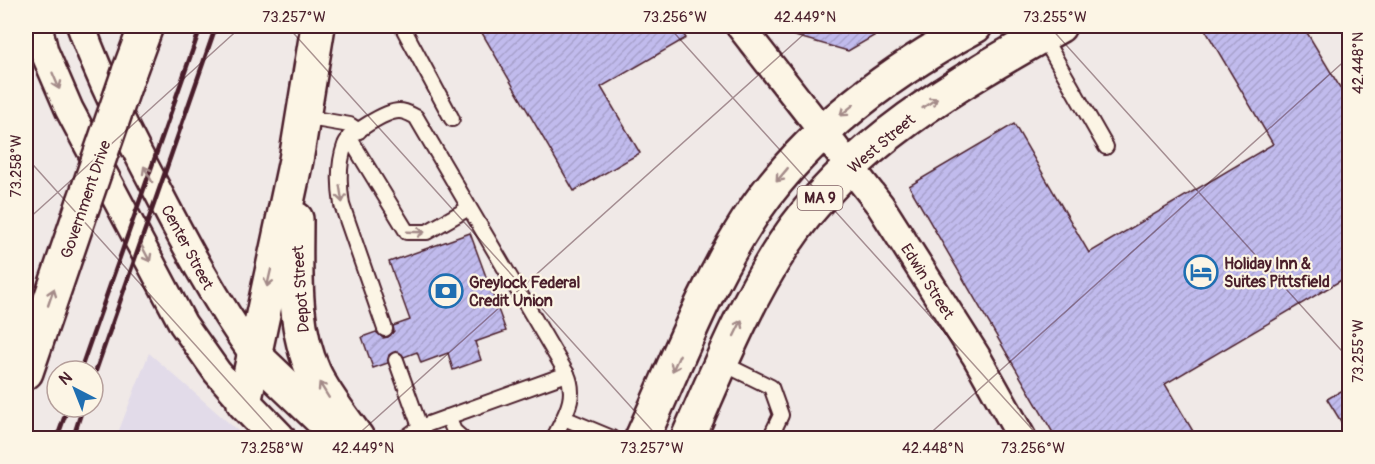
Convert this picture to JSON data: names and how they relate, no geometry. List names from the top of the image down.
{
  "streets": {
    "main road": [
      "West Street",
      "MA 9",
      "Government Drive",
      "Center Street",
      "Depot Street"
    ],
    "street": ["Edwin Street"]
  },
  "crossings": [
    ["West Street", "Edwin Street"],
    ["MA 9", "Edwin Street"],
    ["Center Street", "Depot Street"]
  ],
  "one_way": ["Government Drive"],
  "places": {
    "hotel": ["Holiday Inn & Suites Pittsfield"],
    "bank": ["Greylock Federal Credit Union"]
  },
  "north": "top left",
  "coordinates": [
    "73.257°W",
    "73.256°W",
    "42.449°N",
    "73.255°W",
    "42.448°N",
    "73.258°W"
  ]
}
